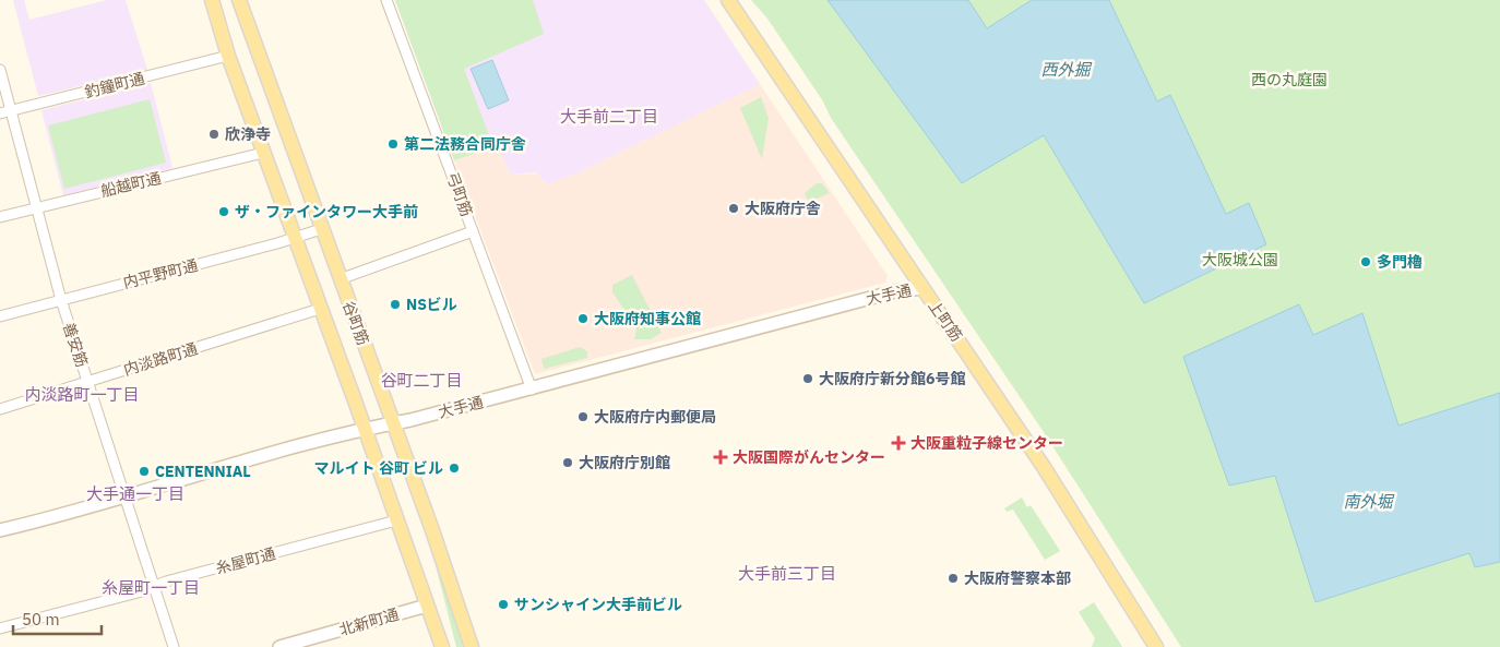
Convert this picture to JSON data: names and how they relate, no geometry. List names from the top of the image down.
{
  "streets": {
    "main road": ["上町筋", "谷町筋"],
    "street": [
      "釣鐘町通",
      "船越町通",
      "弓町筋",
      "内平野町通",
      "大手通",
      "善安筋",
      "内淡路町通",
      "糸屋町通",
      "北新町通"
    ]
  },
  "crossings": [
    ["釣鐘町通", "谷町筋"],
    ["釣鐘町通", "善安筋"],
    ["船越町通", "谷町筋"],
    ["船越町通", "善安筋"],
    ["弓町筋", "大手通"],
    ["内平野町通", "谷町筋"],
    ["内平野町通", "善安筋"],
    ["大手通", "上町筋"],
    ["大手通", "谷町筋"],
    ["大手通", "善安筋"],
    ["谷町筋", "内淡路町通"],
    ["谷町筋", "糸屋町通"],
    ["谷町筋", "北新町通"],
    ["善安筋", "内淡路町通"],
    ["善安筋", "糸屋町通"]
  ],
  "districts": [
    "大手前二丁目",
    "谷町二丁目",
    "内淡路町一丁目",
    "大手通一丁目",
    "大手前三丁目",
    "糸屋町一丁目"
  ],
  "water": ["西外掘", "南外堀"],
  "parks": ["西の丸庭園", "大阪城公園"],
  "places": {
    "other": [
      "欣浄寺",
      "第二法務合同庁舎",
      "大阪府庁舎",
      "ザ・ファインタワー大手前",
      "多門櫓",
      "NSビル",
      "大阪府知事公館",
      "大阪府庁新分館6号館",
      "大阪府庁内郵便局",
      "大阪府庁別館",
      "マルイト 谷町 ビル",
      "CENTENNIAL",
      "大阪府警察本部",
      "サンシャイン大手前ビル"
    ],
    "health": ["大阪重粒子線センター", "大阪国際がんセンター"]
  },
  "scale_bar": "50 m"
}
